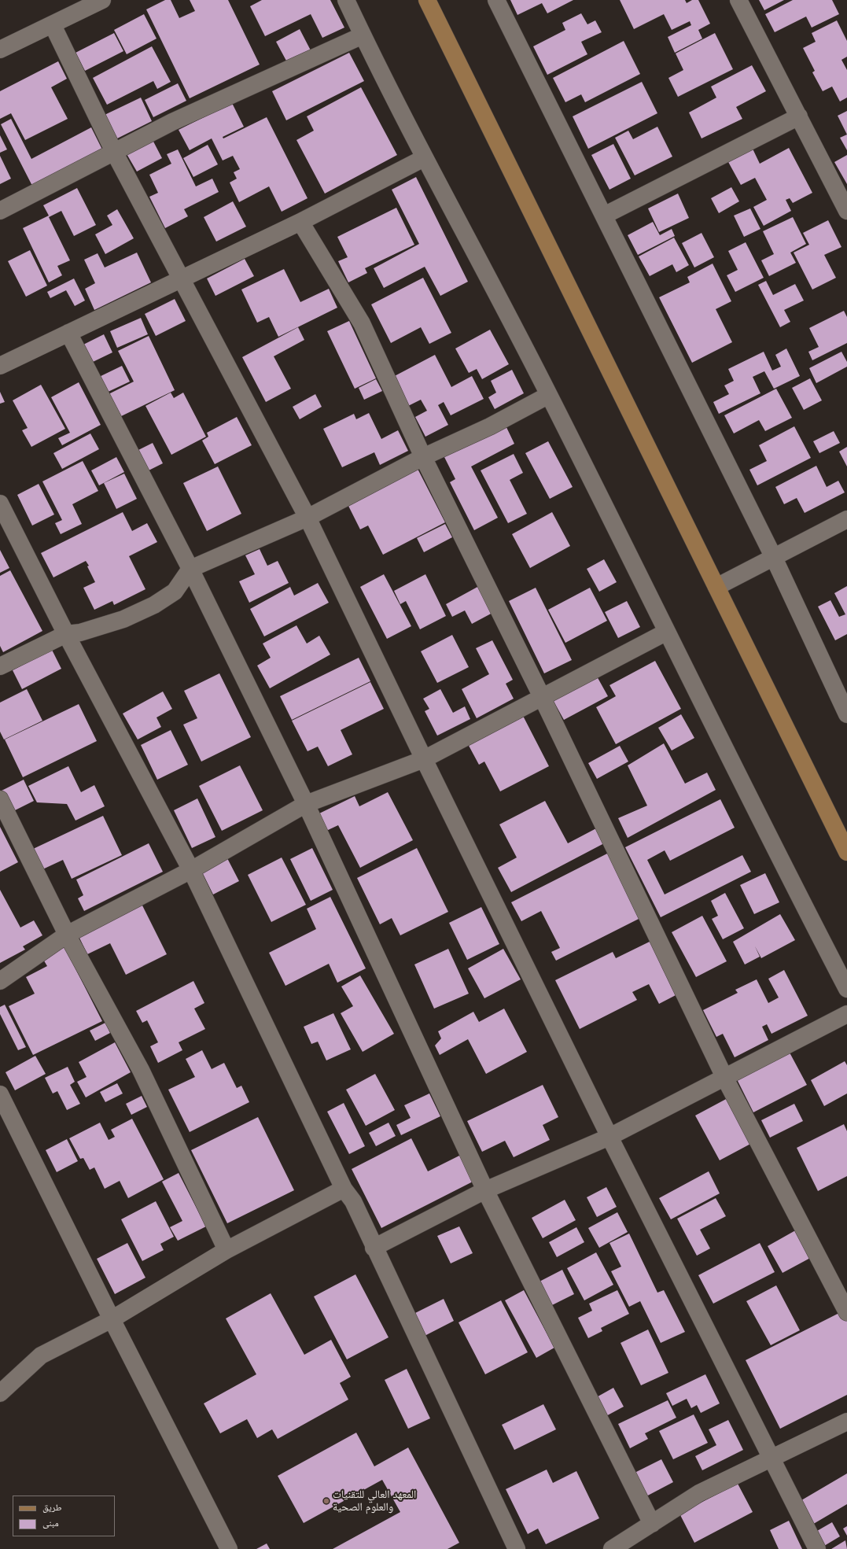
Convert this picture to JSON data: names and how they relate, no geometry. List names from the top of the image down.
{
  "places": ["المعهد العالي للتقنيات والعلوم الصحية"],
  "legend": ["طريق", "مبنى"]
}
